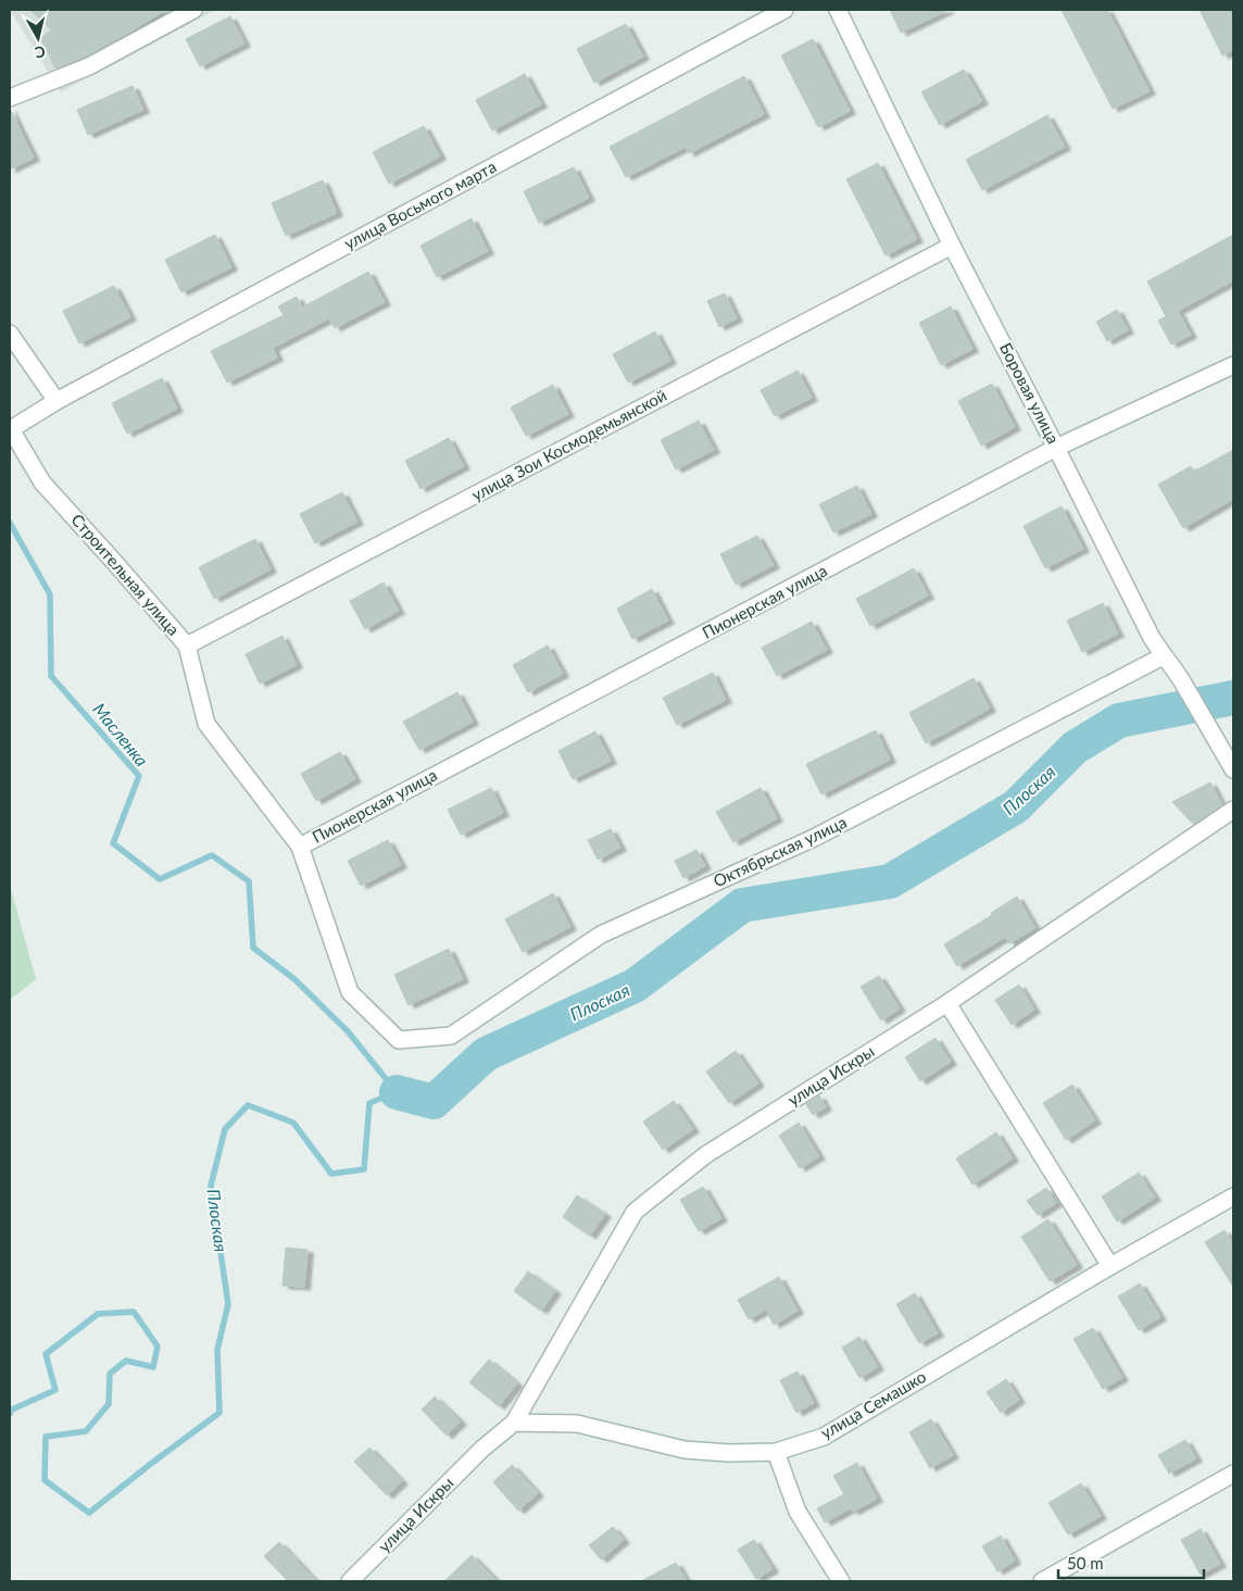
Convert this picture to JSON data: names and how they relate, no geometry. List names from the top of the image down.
{
  "streets": {
    "street": [
      "улица Восьмого марта",
      "Боровая улица",
      "улица Зои Космодемьянской",
      "Строительная улица",
      "Пионерская улица",
      "Октябрьская улица",
      "улица Искры",
      "улица Семашко"
    ]
  },
  "crossings": [
    ["улица Восьмого марта", "Строительная улица"],
    ["Боровая улица", "улица Зои Космодемьянской"],
    ["Боровая улица", "Пионерская улица"],
    ["Боровая улица", "Октябрьская улица"],
    ["улица Зои Космодемьянской", "Строительная улица"],
    ["Строительная улица", "Пионерская улица"],
    ["Строительная улица", "Октябрьская улица"],
    ["улица Искры", "улица Семашко"]
  ],
  "water": ["Масленка", "Плоская"],
  "scale_bar": "50 m",
  "north": "bottom"
}
